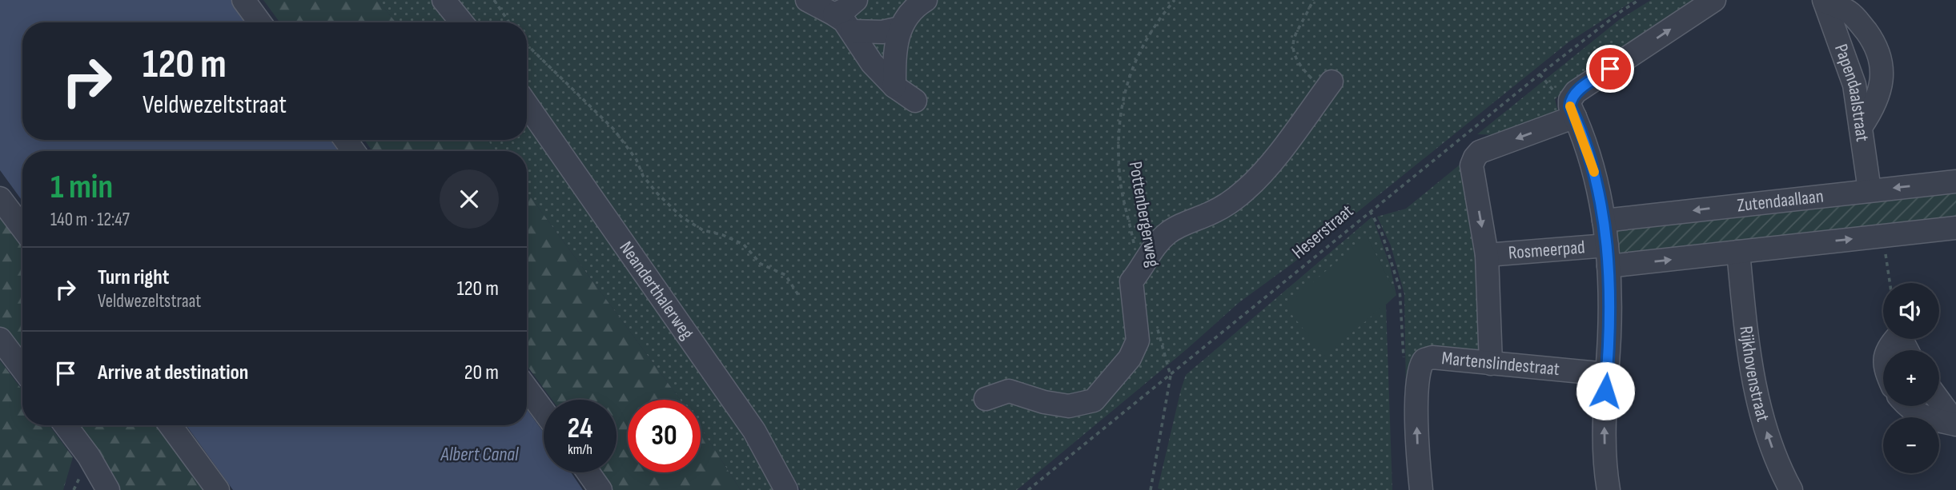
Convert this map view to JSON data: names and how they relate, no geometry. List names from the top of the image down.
{
  "streets": {
    "street": [
      "Papendaalstraat",
      "Zutendaallaan",
      "Rosmeerpad",
      "Neanderthalerweg",
      "Martenslindestraat",
      "Rijkhovenstraat"
    ],
    "path": ["Pottenbergerweg", "Heserstraat"]
  },
  "crossings": [
    ["Papendaalstraat", "Zutendaallaan"],
    ["Rosmeerpad", "Martenslindestraat"]
  ],
  "water": ["Albert Canal"],
  "page": {
    "turn": ["120 m", "Veldwezeltstraat"],
    "heading": ["1 min", "140 m · 12:47"],
    "list": [
      {
        "name": "Turn right",
        "note": "Veldwezeltstraat",
        "value": "120 m"
      },
      {
        "name": "Arrive at destination",
        "value": "20 m"
      }
    ],
    "map_buttons": ["+", "−"],
    "speed": "24 km/h",
    "limit": "30"
  }
}
